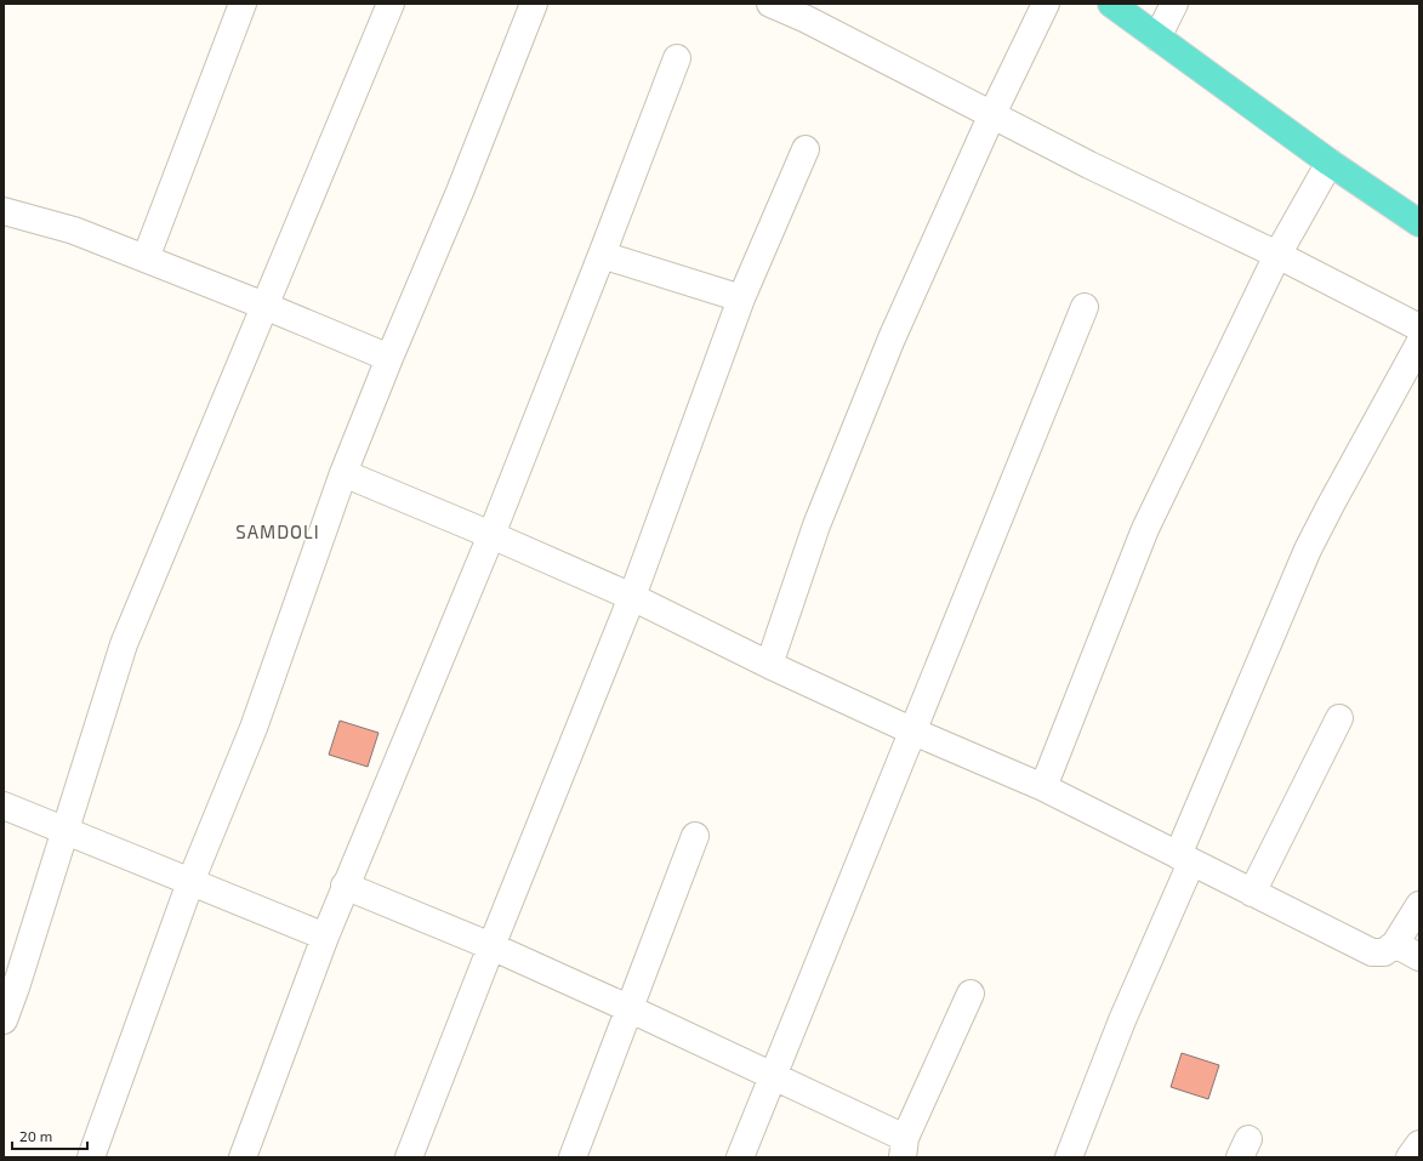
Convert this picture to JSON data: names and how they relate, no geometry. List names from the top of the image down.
{
  "districts": ["SAMDOLI"],
  "scale_bar": "20 m"
}
